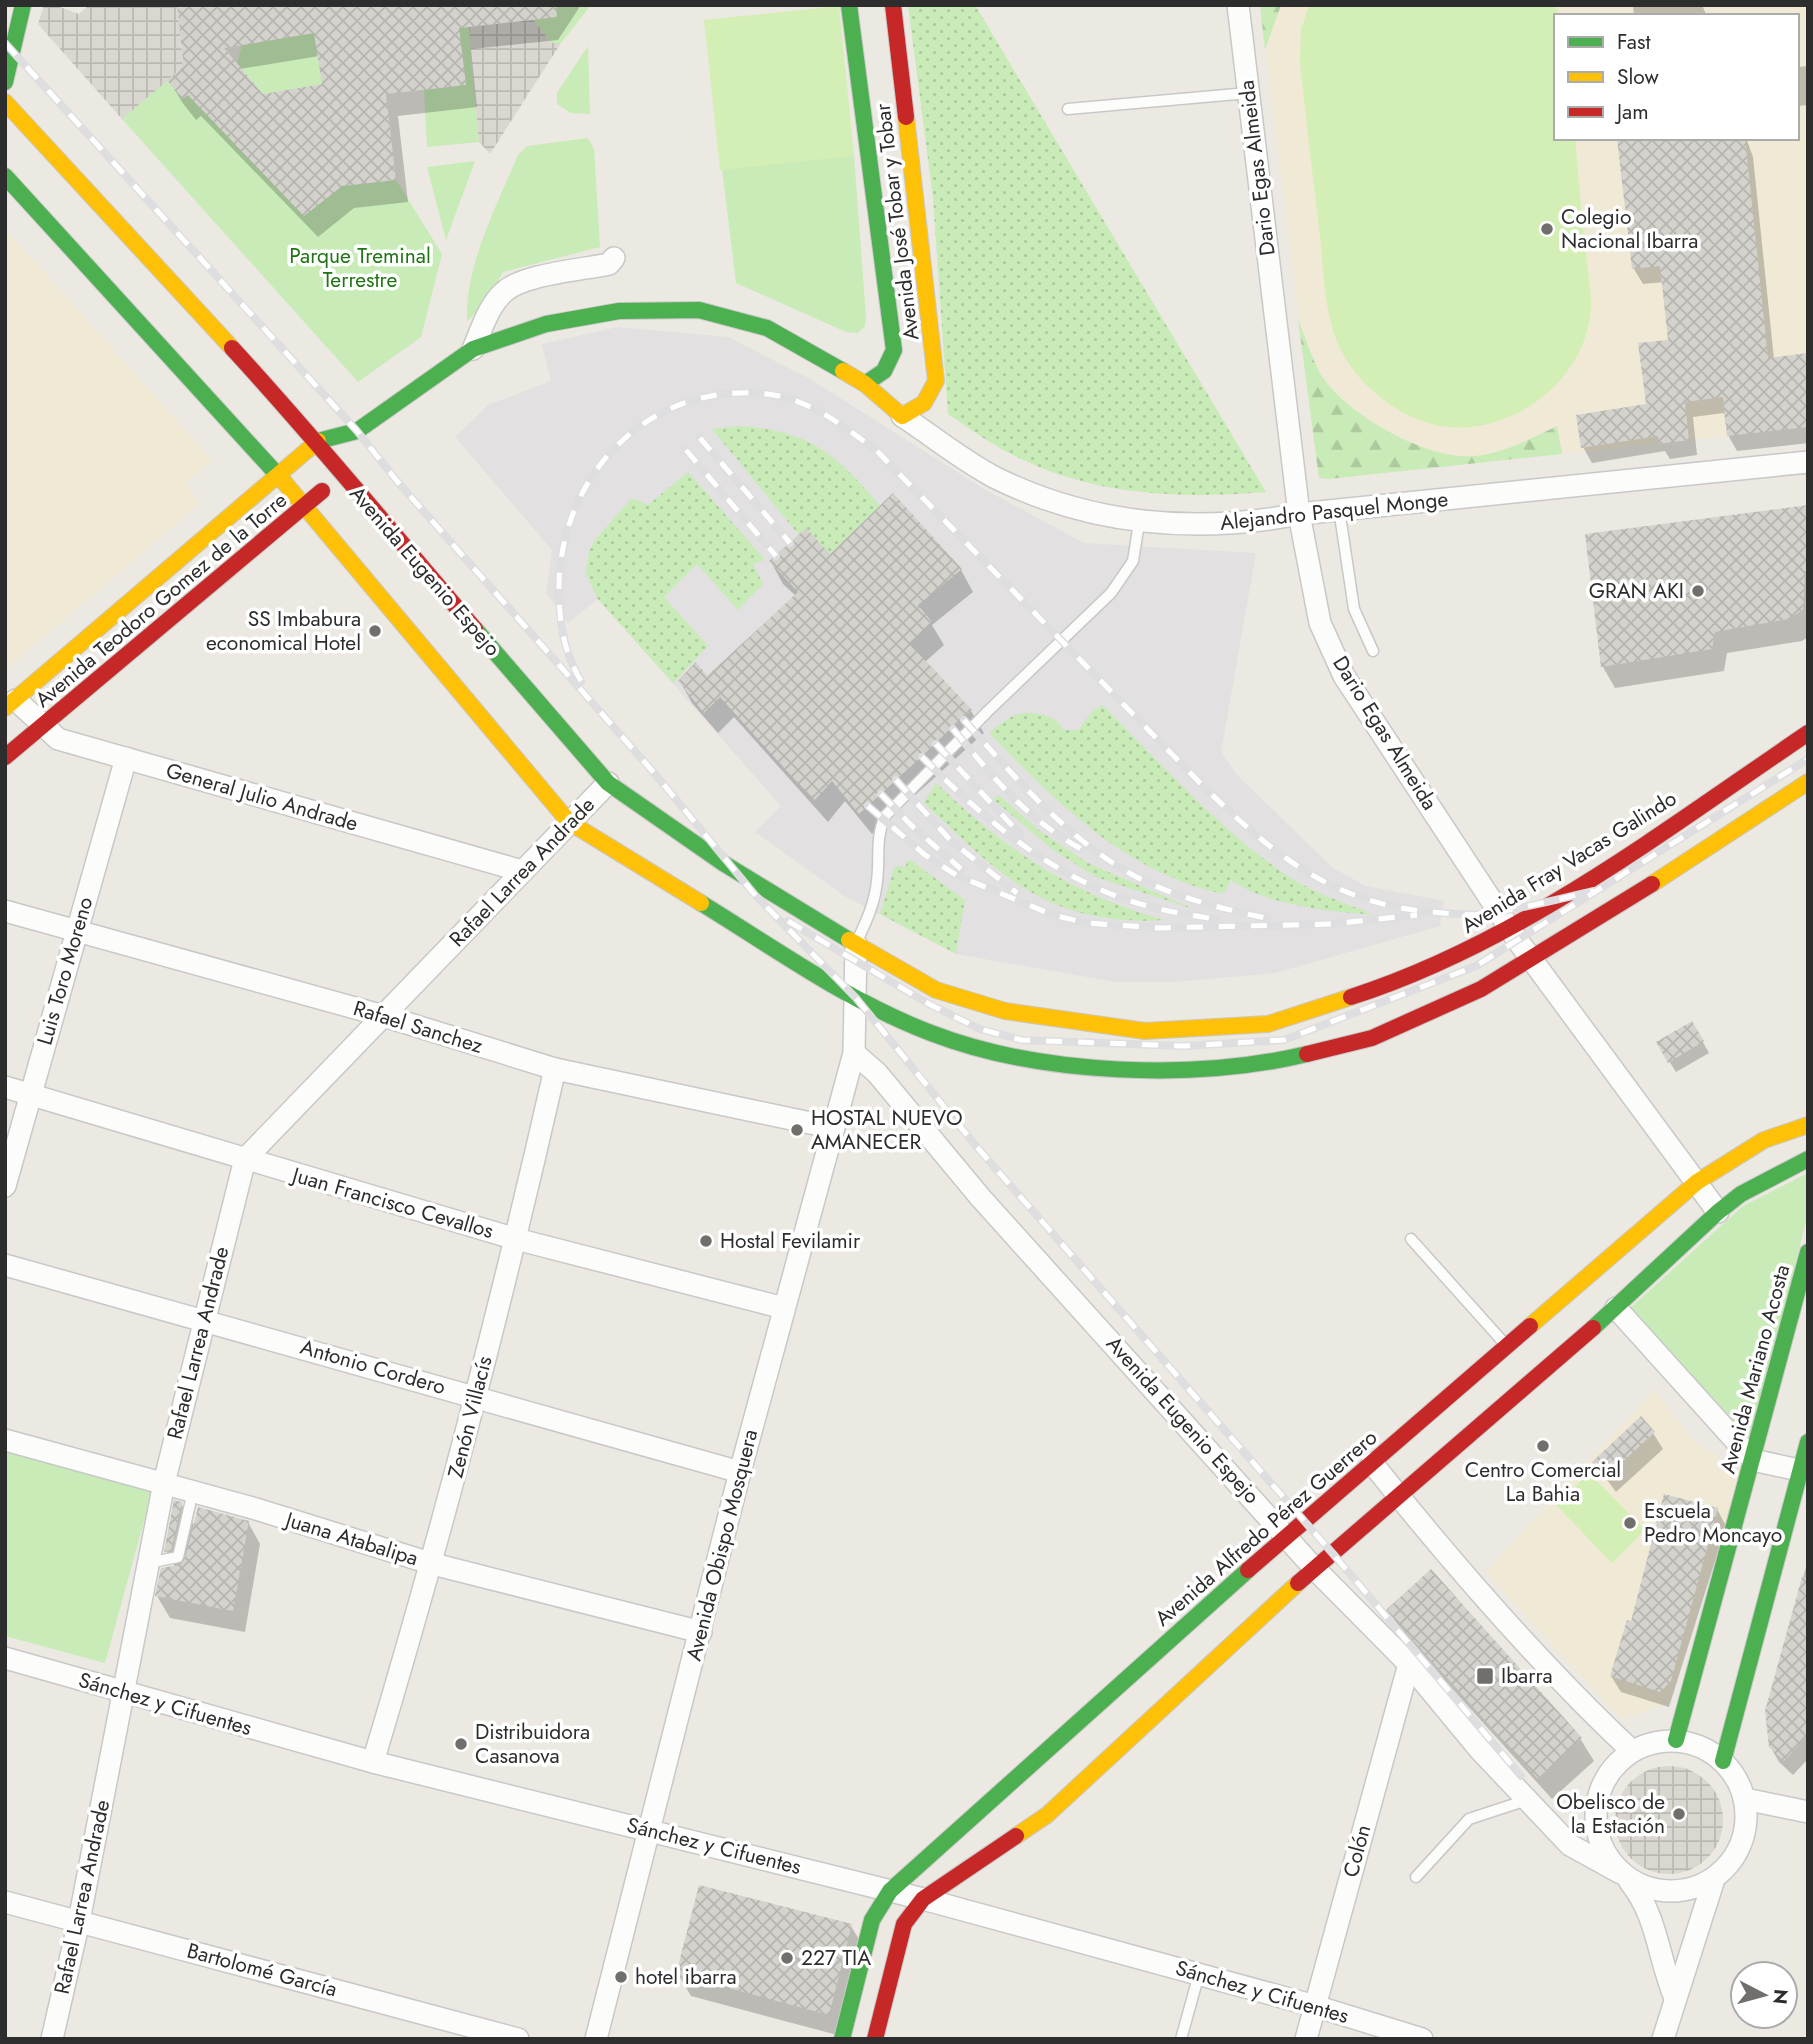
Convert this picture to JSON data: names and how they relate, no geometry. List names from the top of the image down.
{
  "streets": {
    "main road": [
      "Avenida José Tobar y Tobar",
      "Alejandro Pasquel Monge",
      "Avenida Eugenio Espejo",
      "Avenida Teodoro Gomez de la Torre",
      "Avenida Fray Vacas Galindo",
      "Avenida Mariano Acosta",
      "Avenida Alfredo Pérez Guerrero"
    ],
    "street": [
      "Dario Egas Almeida",
      "General Julio Andrade",
      "Rafael Larrea Andrade",
      "Luis Toro Moreno",
      "Rafael Sanchez",
      "Juan Francisco Cevallos",
      "Antonio Cordero",
      "Zenón Villacís",
      "Juana Atabalipa",
      "Avenida Obispo Mosquera",
      "Sánchez y Cifuentes",
      "Colón",
      "Bartolomé García"
    ]
  },
  "crossings": [
    ["Dario Egas Almeida", "Alejandro Pasquel Monge"],
    ["Dario Egas Almeida", "Avenida Fray Vacas Galindo"],
    ["Dario Egas Almeida", "Avenida Alfredo Pérez Guerrero"],
    ["Avenida José Tobar y Tobar", "Alejandro Pasquel Monge"],
    ["Alejandro Pasquel Monge", "Avenida Eugenio Espejo"],
    ["Alejandro Pasquel Monge", "Avenida Teodoro Gomez de la Torre"],
    ["Avenida Eugenio Espejo", "Avenida Teodoro Gomez de la Torre"],
    ["Avenida Eugenio Espejo", "Avenida Fray Vacas Galindo"],
    ["Avenida Eugenio Espejo", "Rafael Larrea Andrade"],
    ["Avenida Eugenio Espejo", "Avenida Mariano Acosta"],
    ["Avenida Eugenio Espejo", "Avenida Alfredo Pérez Guerrero"],
    ["Avenida Eugenio Espejo", "Avenida Obispo Mosquera"],
    ["Avenida Eugenio Espejo", "Colón"],
    ["Avenida Teodoro Gomez de la Torre", "General Julio Andrade"],
    ["General Julio Andrade", "Rafael Larrea Andrade"],
    ["General Julio Andrade", "Luis Toro Moreno"],
    ["Rafael Larrea Andrade", "Rafael Sanchez"],
    ["Rafael Larrea Andrade", "Juan Francisco Cevallos"],
    ["Rafael Larrea Andrade", "Antonio Cordero"],
    ["Rafael Larrea Andrade", "Juana Atabalipa"],
    ["Rafael Larrea Andrade", "Sánchez y Cifuentes"],
    ["Rafael Larrea Andrade", "Bartolomé García"],
    ["Luis Toro Moreno", "Rafael Sanchez"],
    ["Luis Toro Moreno", "Juan Francisco Cevallos"],
    ["Rafael Sanchez", "Zenón Villacís"],
    ["Rafael Sanchez", "Avenida Obispo Mosquera"],
    ["Juan Francisco Cevallos", "Zenón Villacís"],
    ["Juan Francisco Cevallos", "Avenida Obispo Mosquera"],
    ["Antonio Cordero", "Zenón Villacís"],
    ["Antonio Cordero", "Avenida Obispo Mosquera"],
    ["Zenón Villacís", "Juana Atabalipa"],
    ["Zenón Villacís", "Sánchez y Cifuentes"],
    ["Avenida Alfredo Pérez Guerrero", "Sánchez y Cifuentes"],
    ["Juana Atabalipa", "Avenida Obispo Mosquera"],
    ["Avenida Obispo Mosquera", "Sánchez y Cifuentes"],
    ["Sánchez y Cifuentes", "Colón"]
  ],
  "parks": ["Parque Treminal Terrestre"],
  "places": {
    "other": [
      "Colegio Nacional Ibarra",
      "GRAN AKI",
      "SS Imbabura economical Hotel",
      "HOSTAL NUEVO AMANECER",
      "Hostal Fevilamir",
      "Centro Comercial La Bahia",
      "Escuela Pedro Moncayo",
      "Distribuidora Casanova",
      "Obelisco de la Estación",
      "227 TIA",
      "hotel ibarra"
    ],
    "transit": ["Ibarra"]
  },
  "legend": ["Fast", "Slow", "Jam"],
  "north": "right"
}
